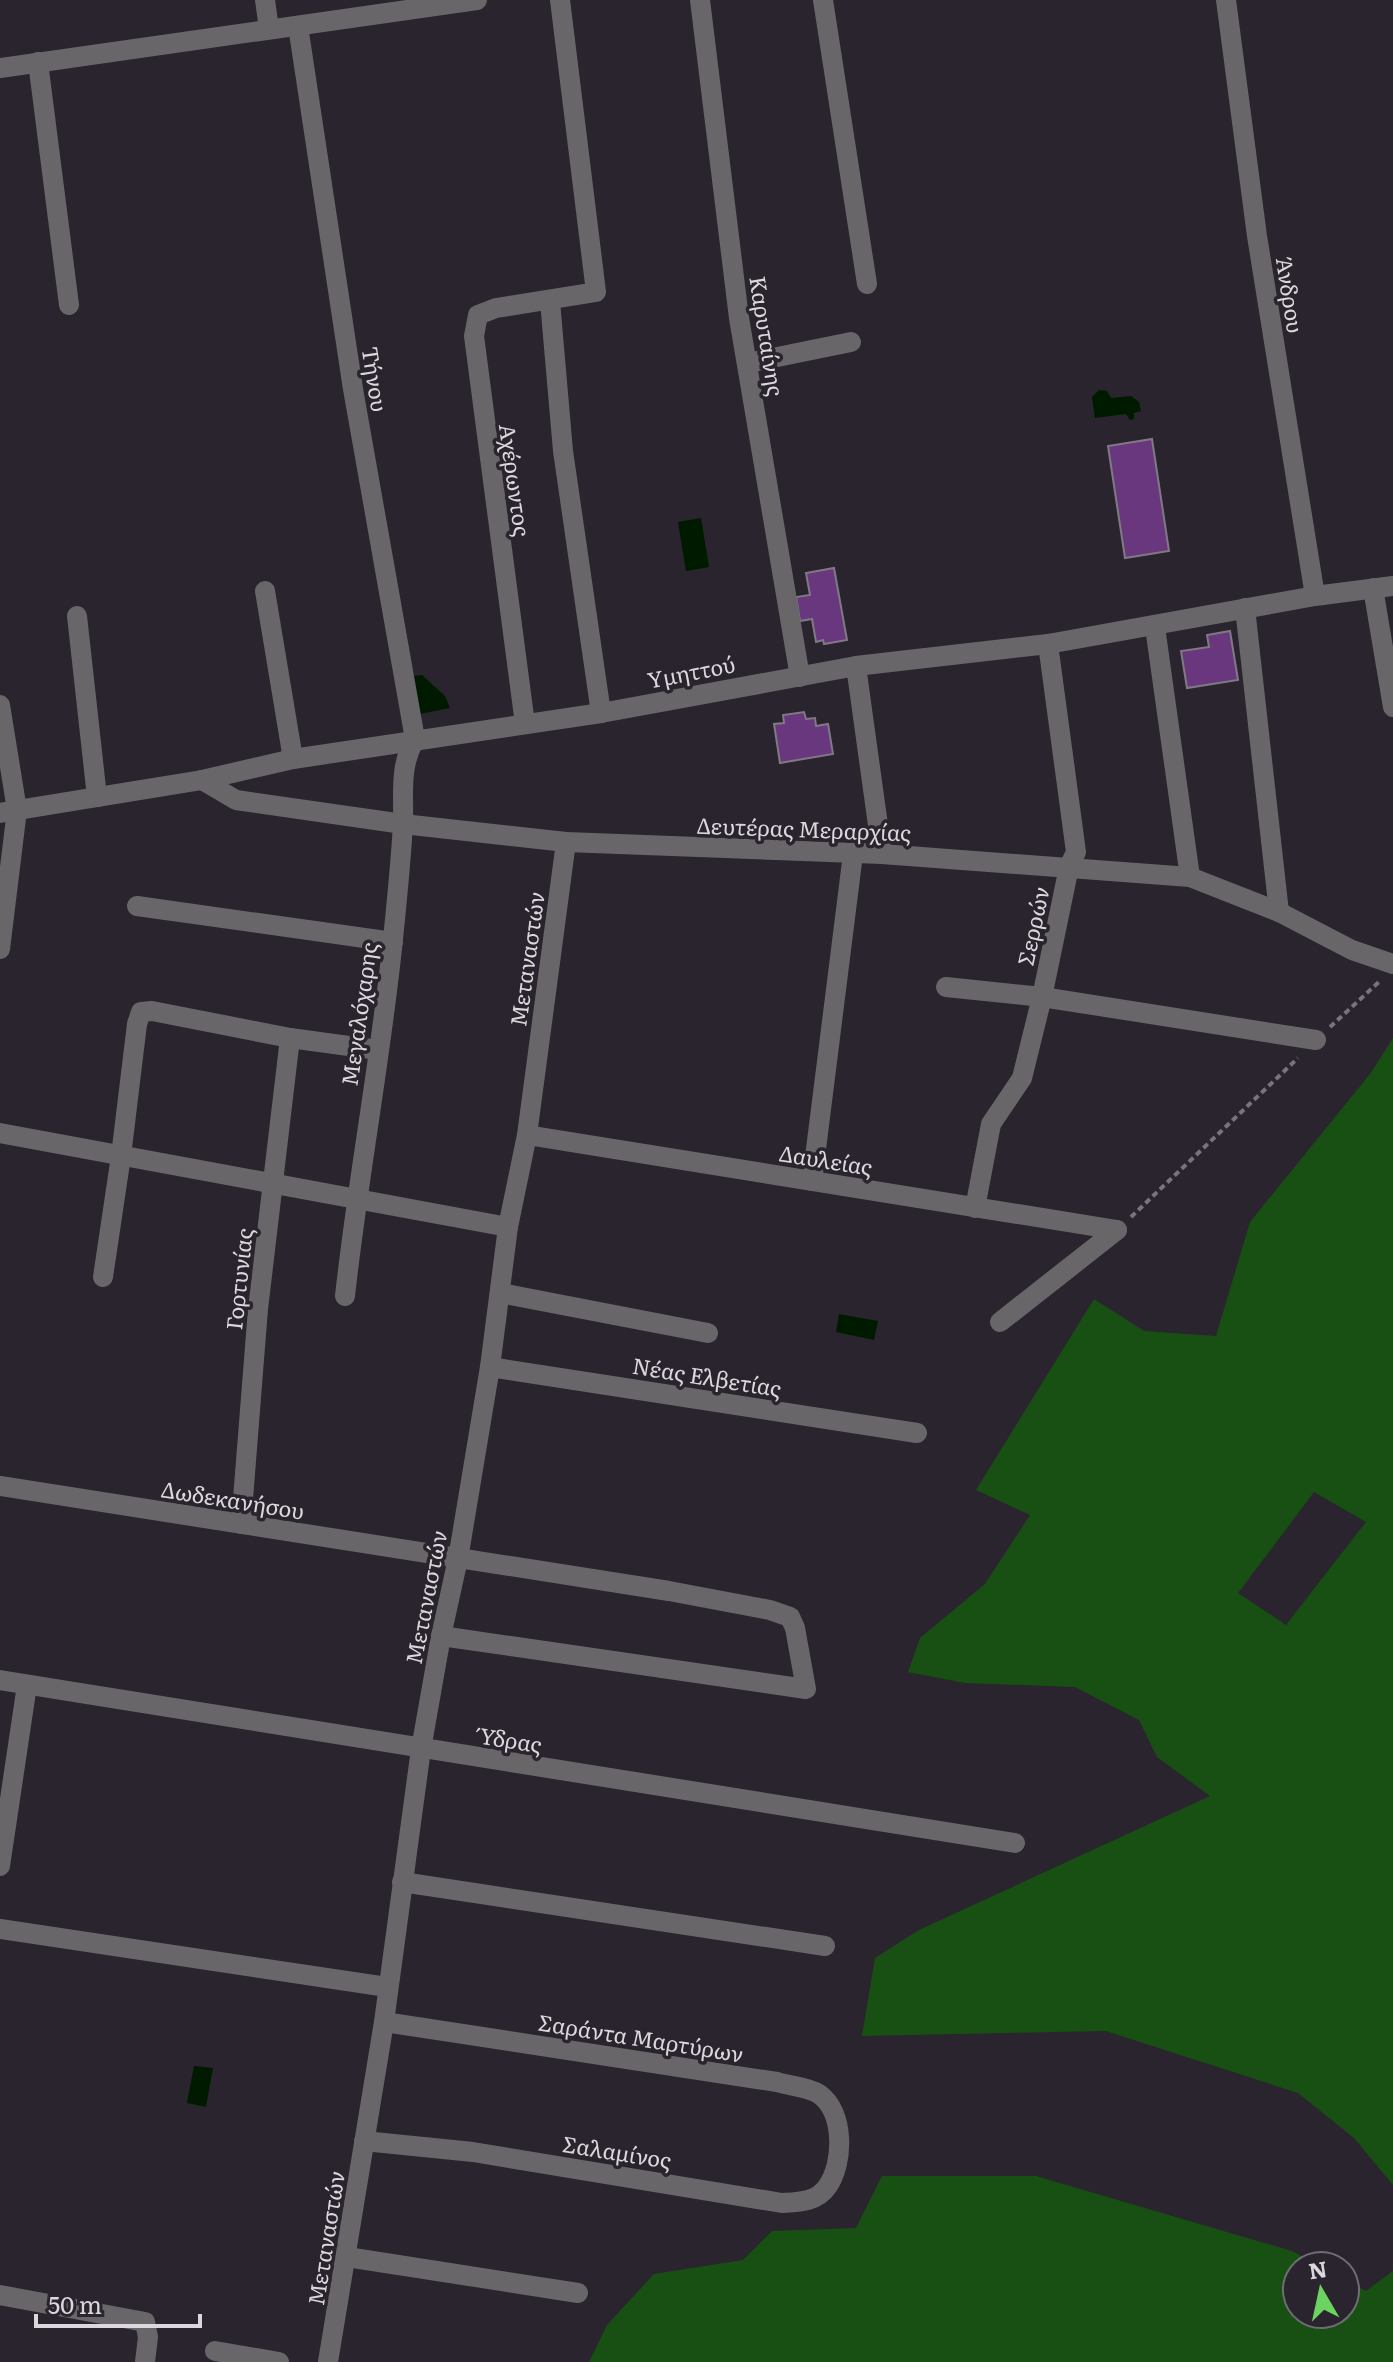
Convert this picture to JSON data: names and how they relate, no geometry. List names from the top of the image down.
{
  "streets": {
    "street": [
      "Άνδρου",
      "Καρυταίνης",
      "Τήνου",
      "Αχέρωντος",
      "Υμηττού",
      "Δευτέρας Μεραρχίας",
      "Σερρών",
      "Μεταναστών",
      "Μεγαλόχαρης",
      "Δαυλείας",
      "Γορτυνίας",
      "Νέας Ελβετίας",
      "Δωδεκανήσου",
      "Ύδρας",
      "Σαράντα Μαρτύρων",
      "Σαλαμίνος"
    ]
  },
  "crossings": [
    ["Άνδρου", "Υμηττού"],
    ["Καρυταίνης", "Υμηττού"],
    ["Τήνου", "Υμηττού"],
    ["Τήνου", "Μεγαλόχαρης"],
    ["Αχέρωντος", "Υμηττού"],
    ["Υμηττού", "Δευτέρας Μεραρχίας"],
    ["Υμηττού", "Σερρών"],
    ["Υμηττού", "Μεγαλόχαρης"],
    ["Δευτέρας Μεραρχίας", "Σερρών"],
    ["Δευτέρας Μεραρχίας", "Μεταναστών"],
    ["Δευτέρας Μεραρχίας", "Μεγαλόχαρης"],
    ["Σερρών", "Δαυλείας"],
    ["Μεταναστών", "Δαυλείας"],
    ["Μεταναστών", "Νέας Ελβετίας"],
    ["Μεταναστών", "Δωδεκανήσου"],
    ["Μεταναστών", "Ύδρας"],
    ["Μεταναστών", "Σαράντα Μαρτύρων"],
    ["Μεταναστών", "Σαλαμίνος"],
    ["Γορτυνίας", "Δωδεκανήσου"],
    ["Σαράντα Μαρτύρων", "Σαλαμίνος"]
  ],
  "scale_bar": "50 m",
  "north": "top"
}
